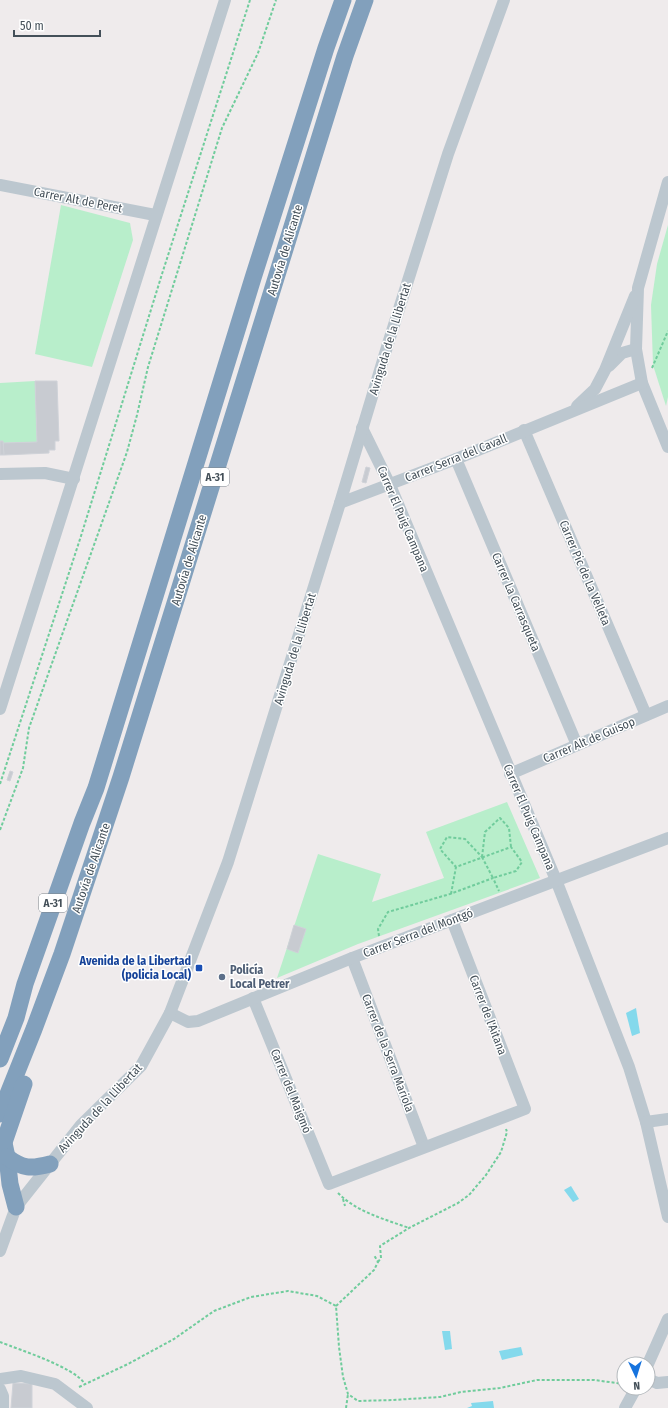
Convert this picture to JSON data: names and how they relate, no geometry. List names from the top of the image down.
{
  "streets": {
    "highway": ["Autovía de Alicante", "A-31"],
    "street": [
      "Carrer Alt de Peret",
      "Avinguda de la Llibertat",
      "Carrer Serra del Cavall",
      "Carrer El Puig Campana",
      "Carrer Pic de La Velleta",
      "Carrer La Carrasqueta",
      "Carrer Alt de Guisop",
      "Carrer Serra del Montgó",
      "Carrer de l'Aitana",
      "Carrer de la Serra Mariola",
      "Carrer del Maigmó"
    ]
  },
  "crossings": [
    ["Avinguda de la Llibertat", "Carrer Serra del Cavall"],
    ["Avinguda de la Llibertat", "Carrer El Puig Campana"],
    ["Avinguda de la Llibertat", "Carrer Serra del Montgó"],
    ["Carrer Serra del Cavall", "Carrer El Puig Campana"],
    ["Carrer Serra del Cavall", "Carrer Pic de La Velleta"],
    ["Carrer Serra del Cavall", "Carrer La Carrasqueta"],
    ["Carrer El Puig Campana", "Carrer Alt de Guisop"],
    ["Carrer El Puig Campana", "Carrer Serra del Montgó"],
    ["Carrer Pic de La Velleta", "Carrer Alt de Guisop"],
    ["Carrer La Carrasqueta", "Carrer Alt de Guisop"],
    ["Carrer Serra del Montgó", "Carrer de l'Aitana"],
    ["Carrer Serra del Montgó", "Carrer de la Serra Mariola"],
    ["Carrer Serra del Montgó", "Carrer del Maigmó"]
  ],
  "places": {
    "transit": ["Avenida de la Libertad (policia Local)"],
    "other": ["Policía Local Petrer"]
  },
  "scale_bar": "50 m",
  "north": "bottom"
}
